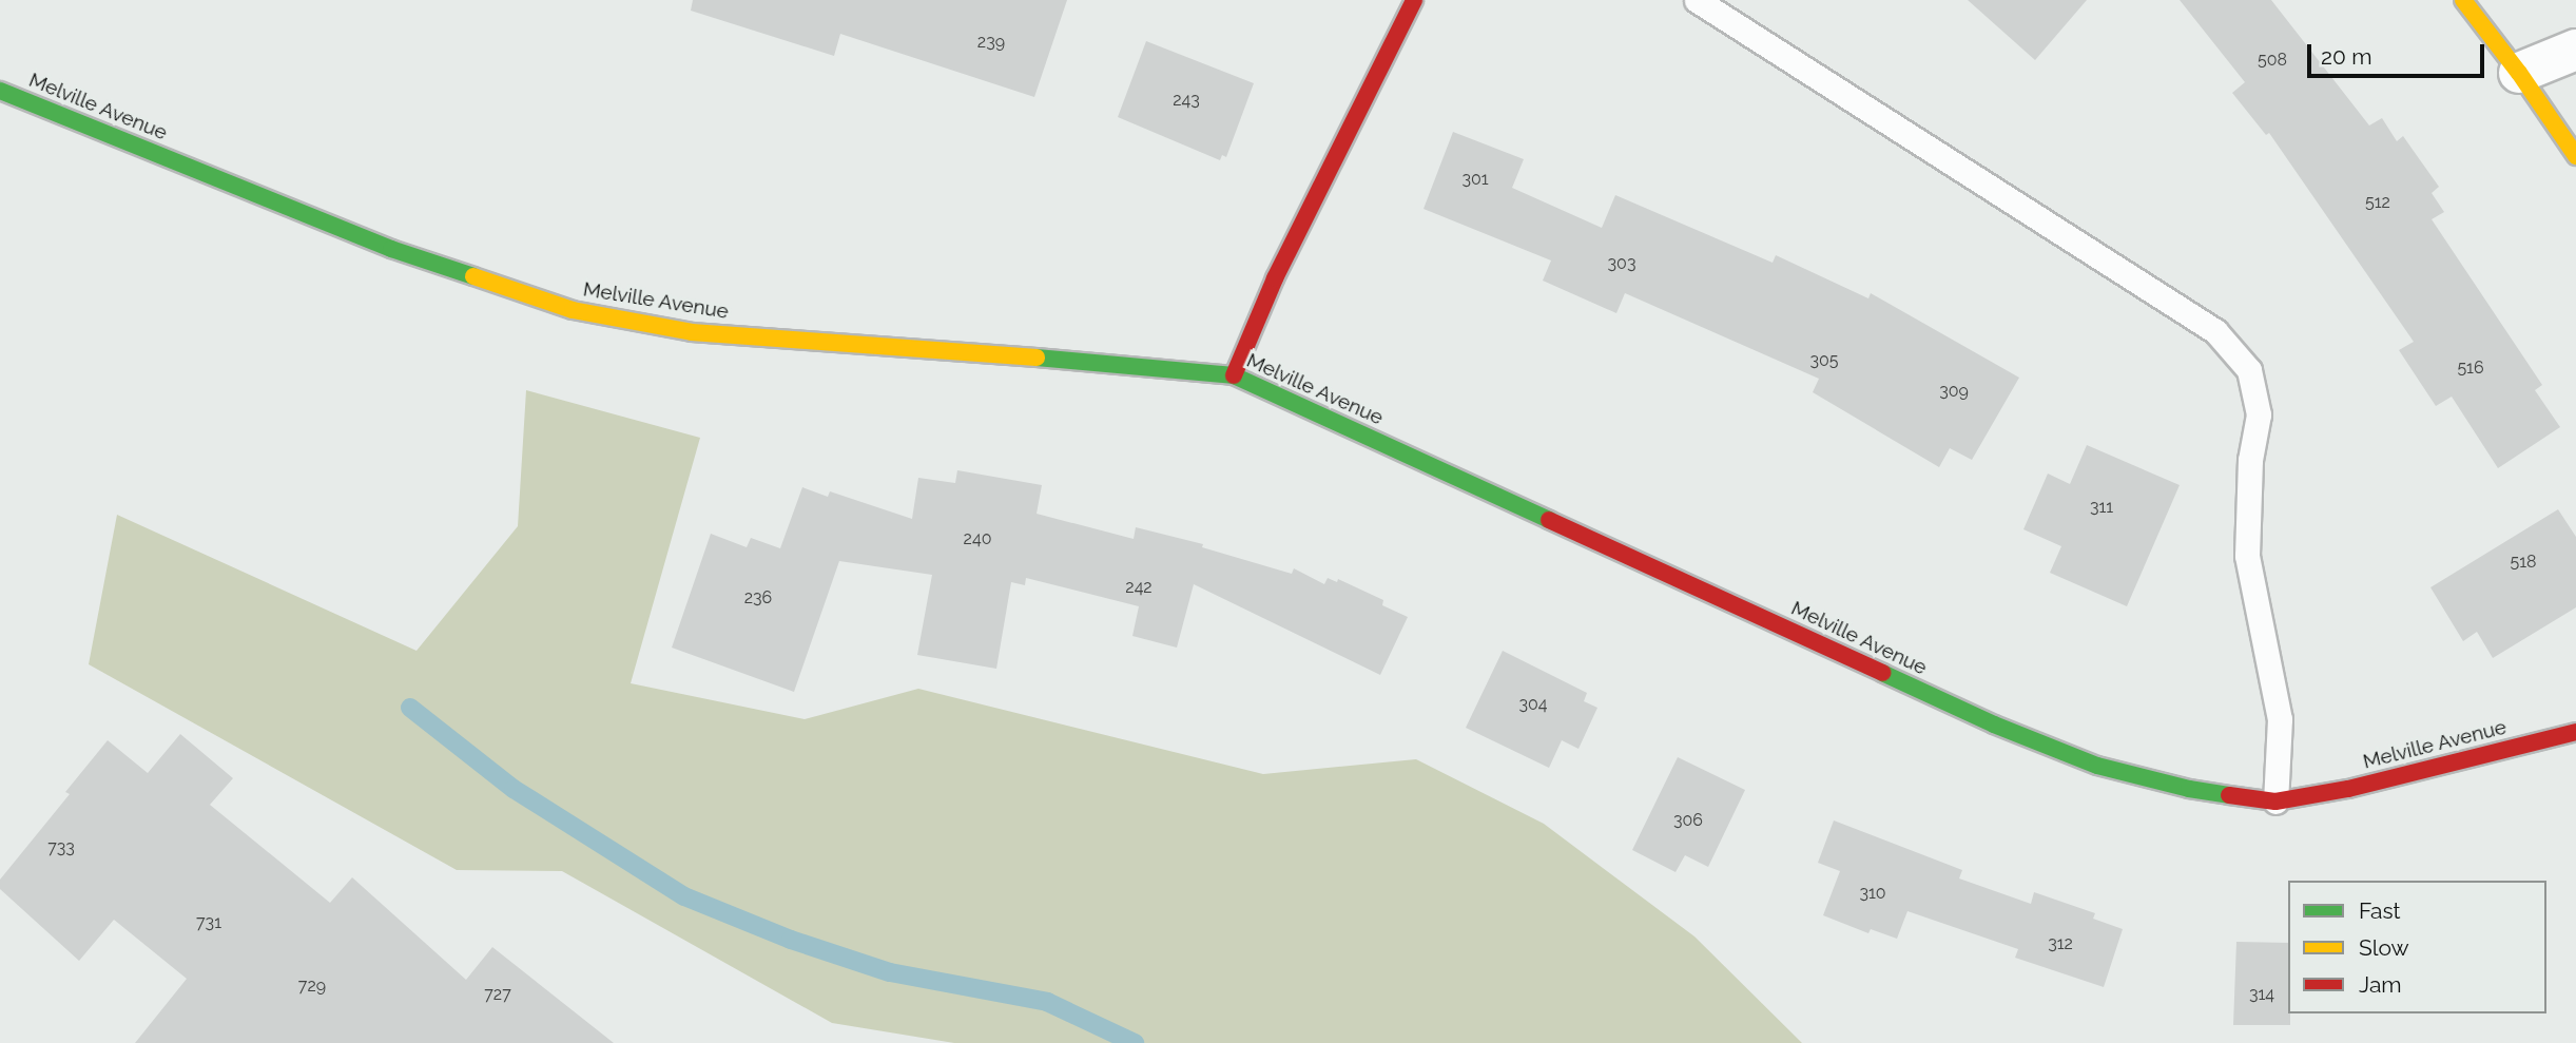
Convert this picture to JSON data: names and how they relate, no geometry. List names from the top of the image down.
{
  "streets": {
    "street": ["Melville Avenue"]
  },
  "house_numbers": [
    "239",
    "508",
    "243",
    "301",
    "512",
    "303",
    "305",
    "516",
    "309",
    "311",
    "240",
    "518",
    "242",
    "236",
    "304",
    "306",
    "733",
    "310",
    "731",
    "312",
    "729",
    "727",
    "314"
  ],
  "legend": ["Fast", "Slow", "Jam"],
  "scale_bar": "20 m"
}
